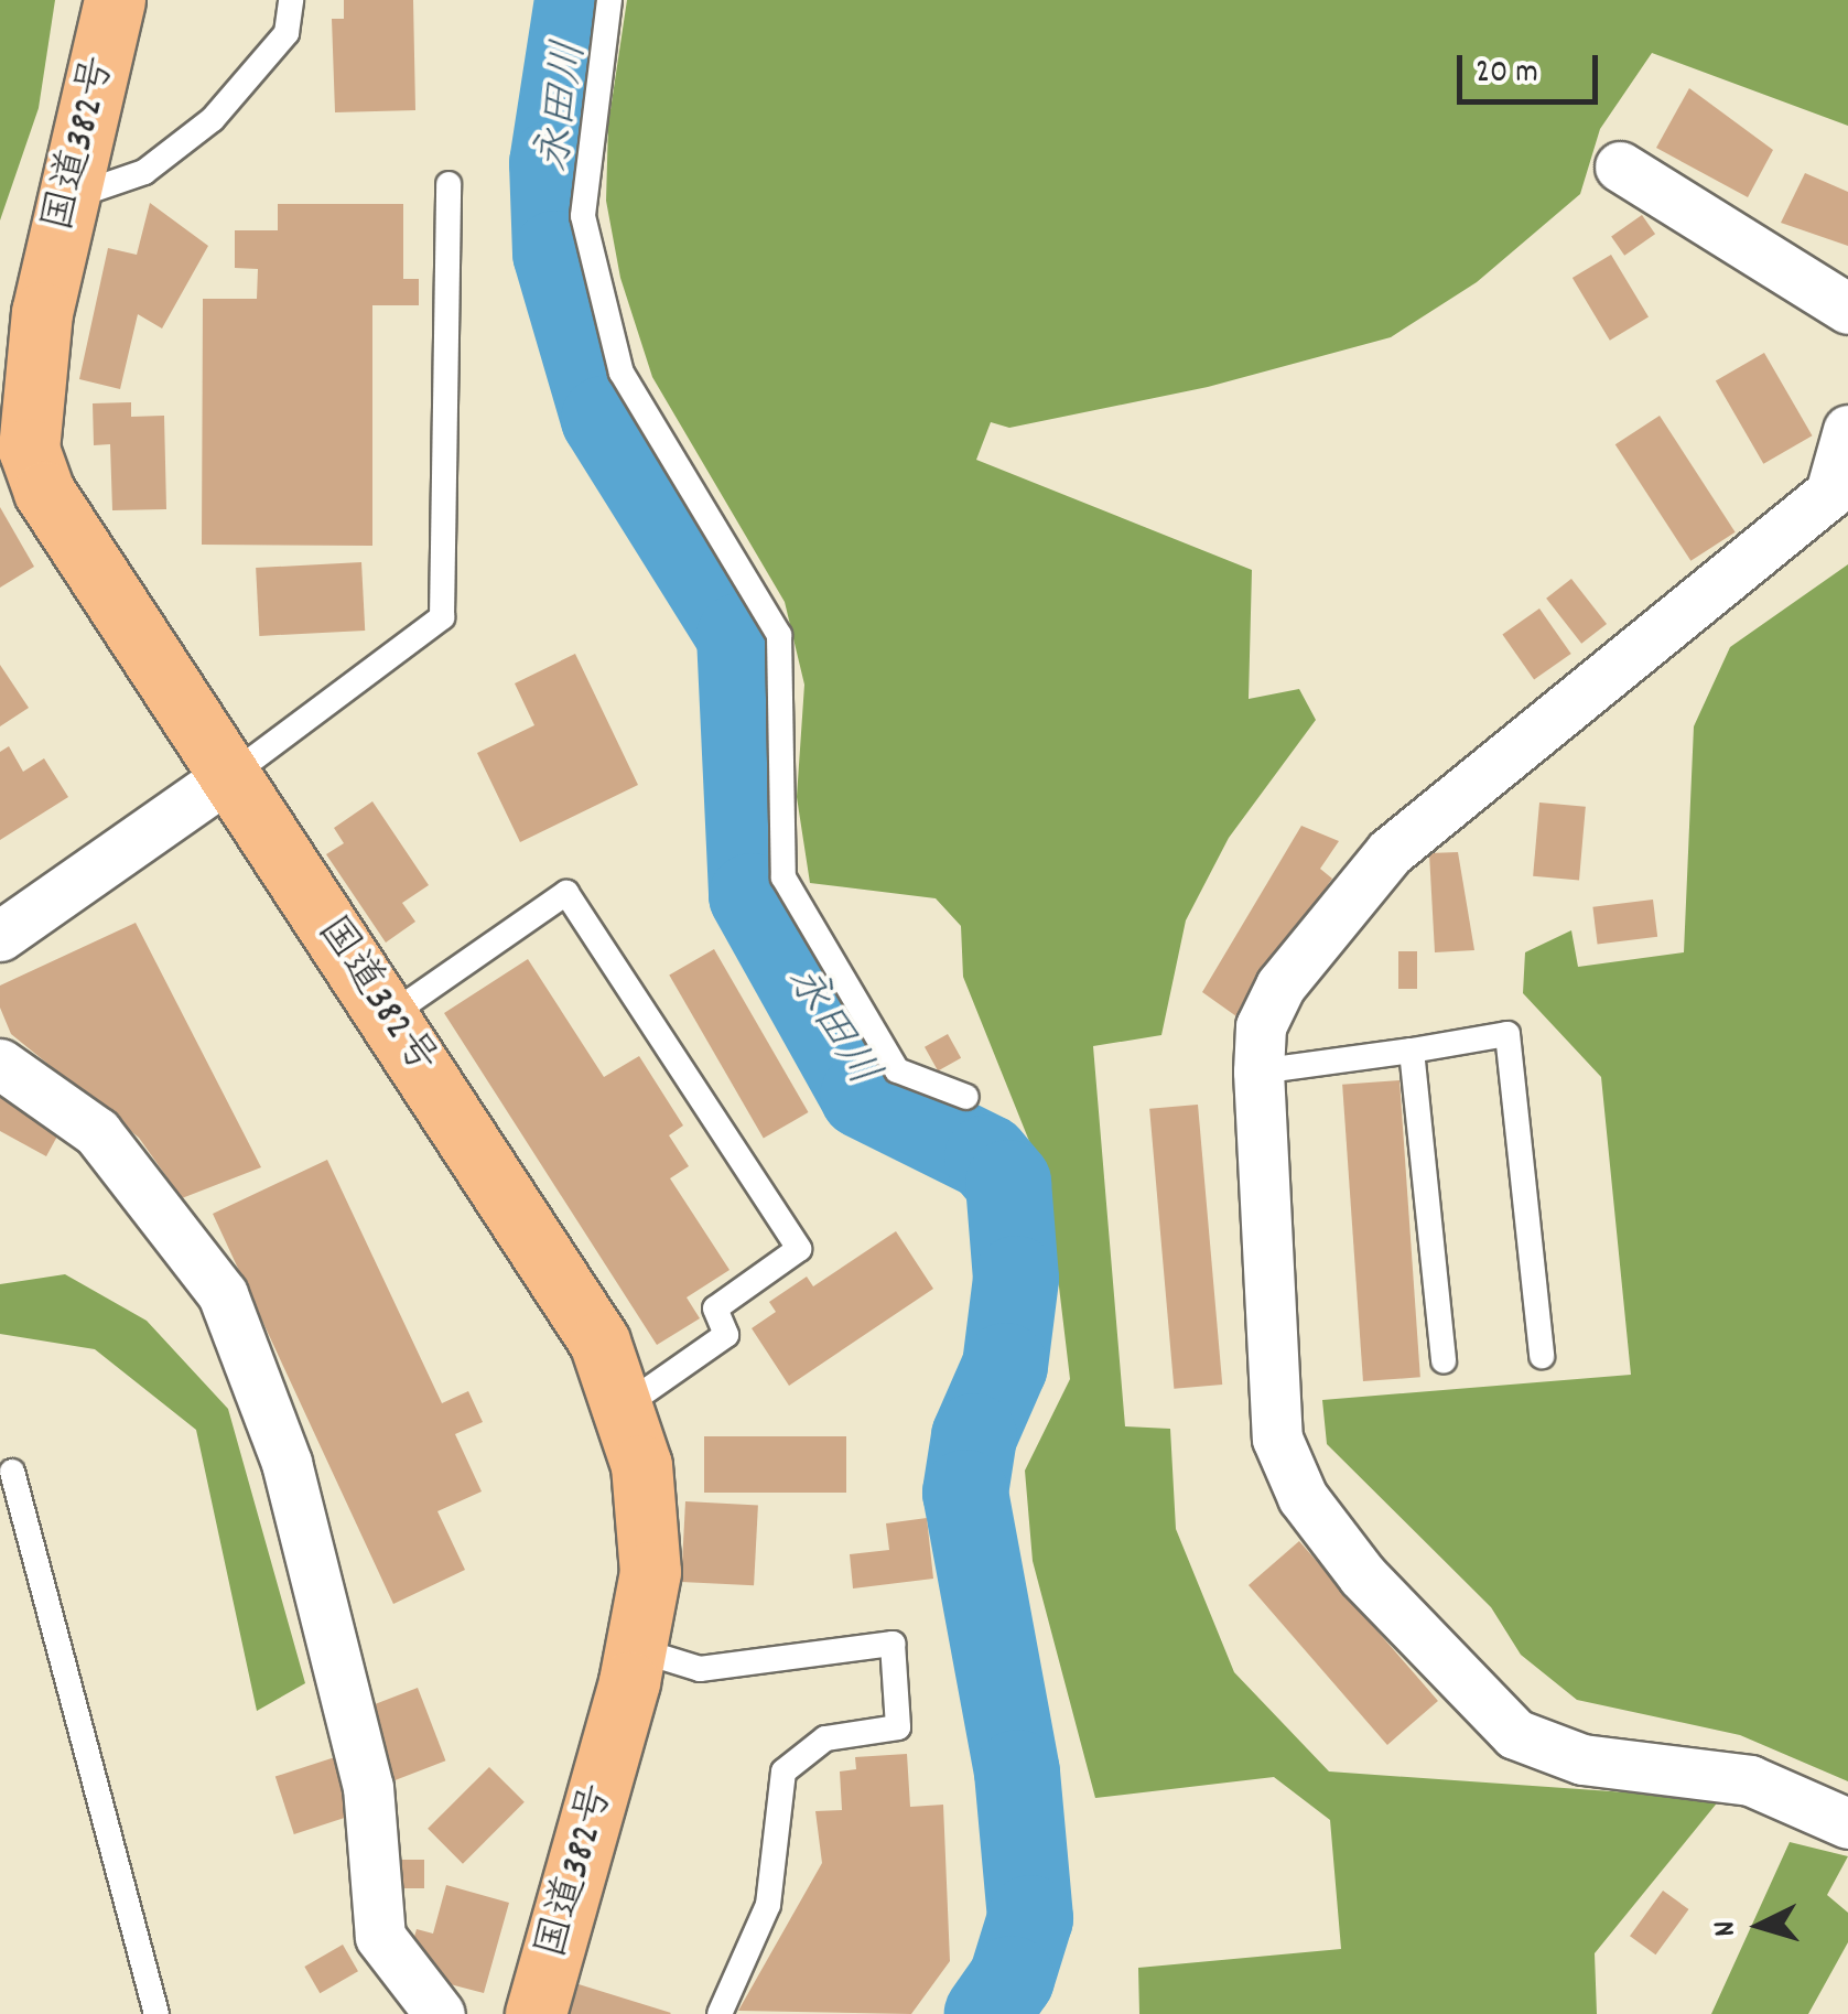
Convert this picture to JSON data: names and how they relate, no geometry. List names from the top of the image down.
{
  "streets": {
    "highway": ["国道382号"]
  },
  "water": ["永田川"],
  "scale_bar": "20 m",
  "north": "left"
}
